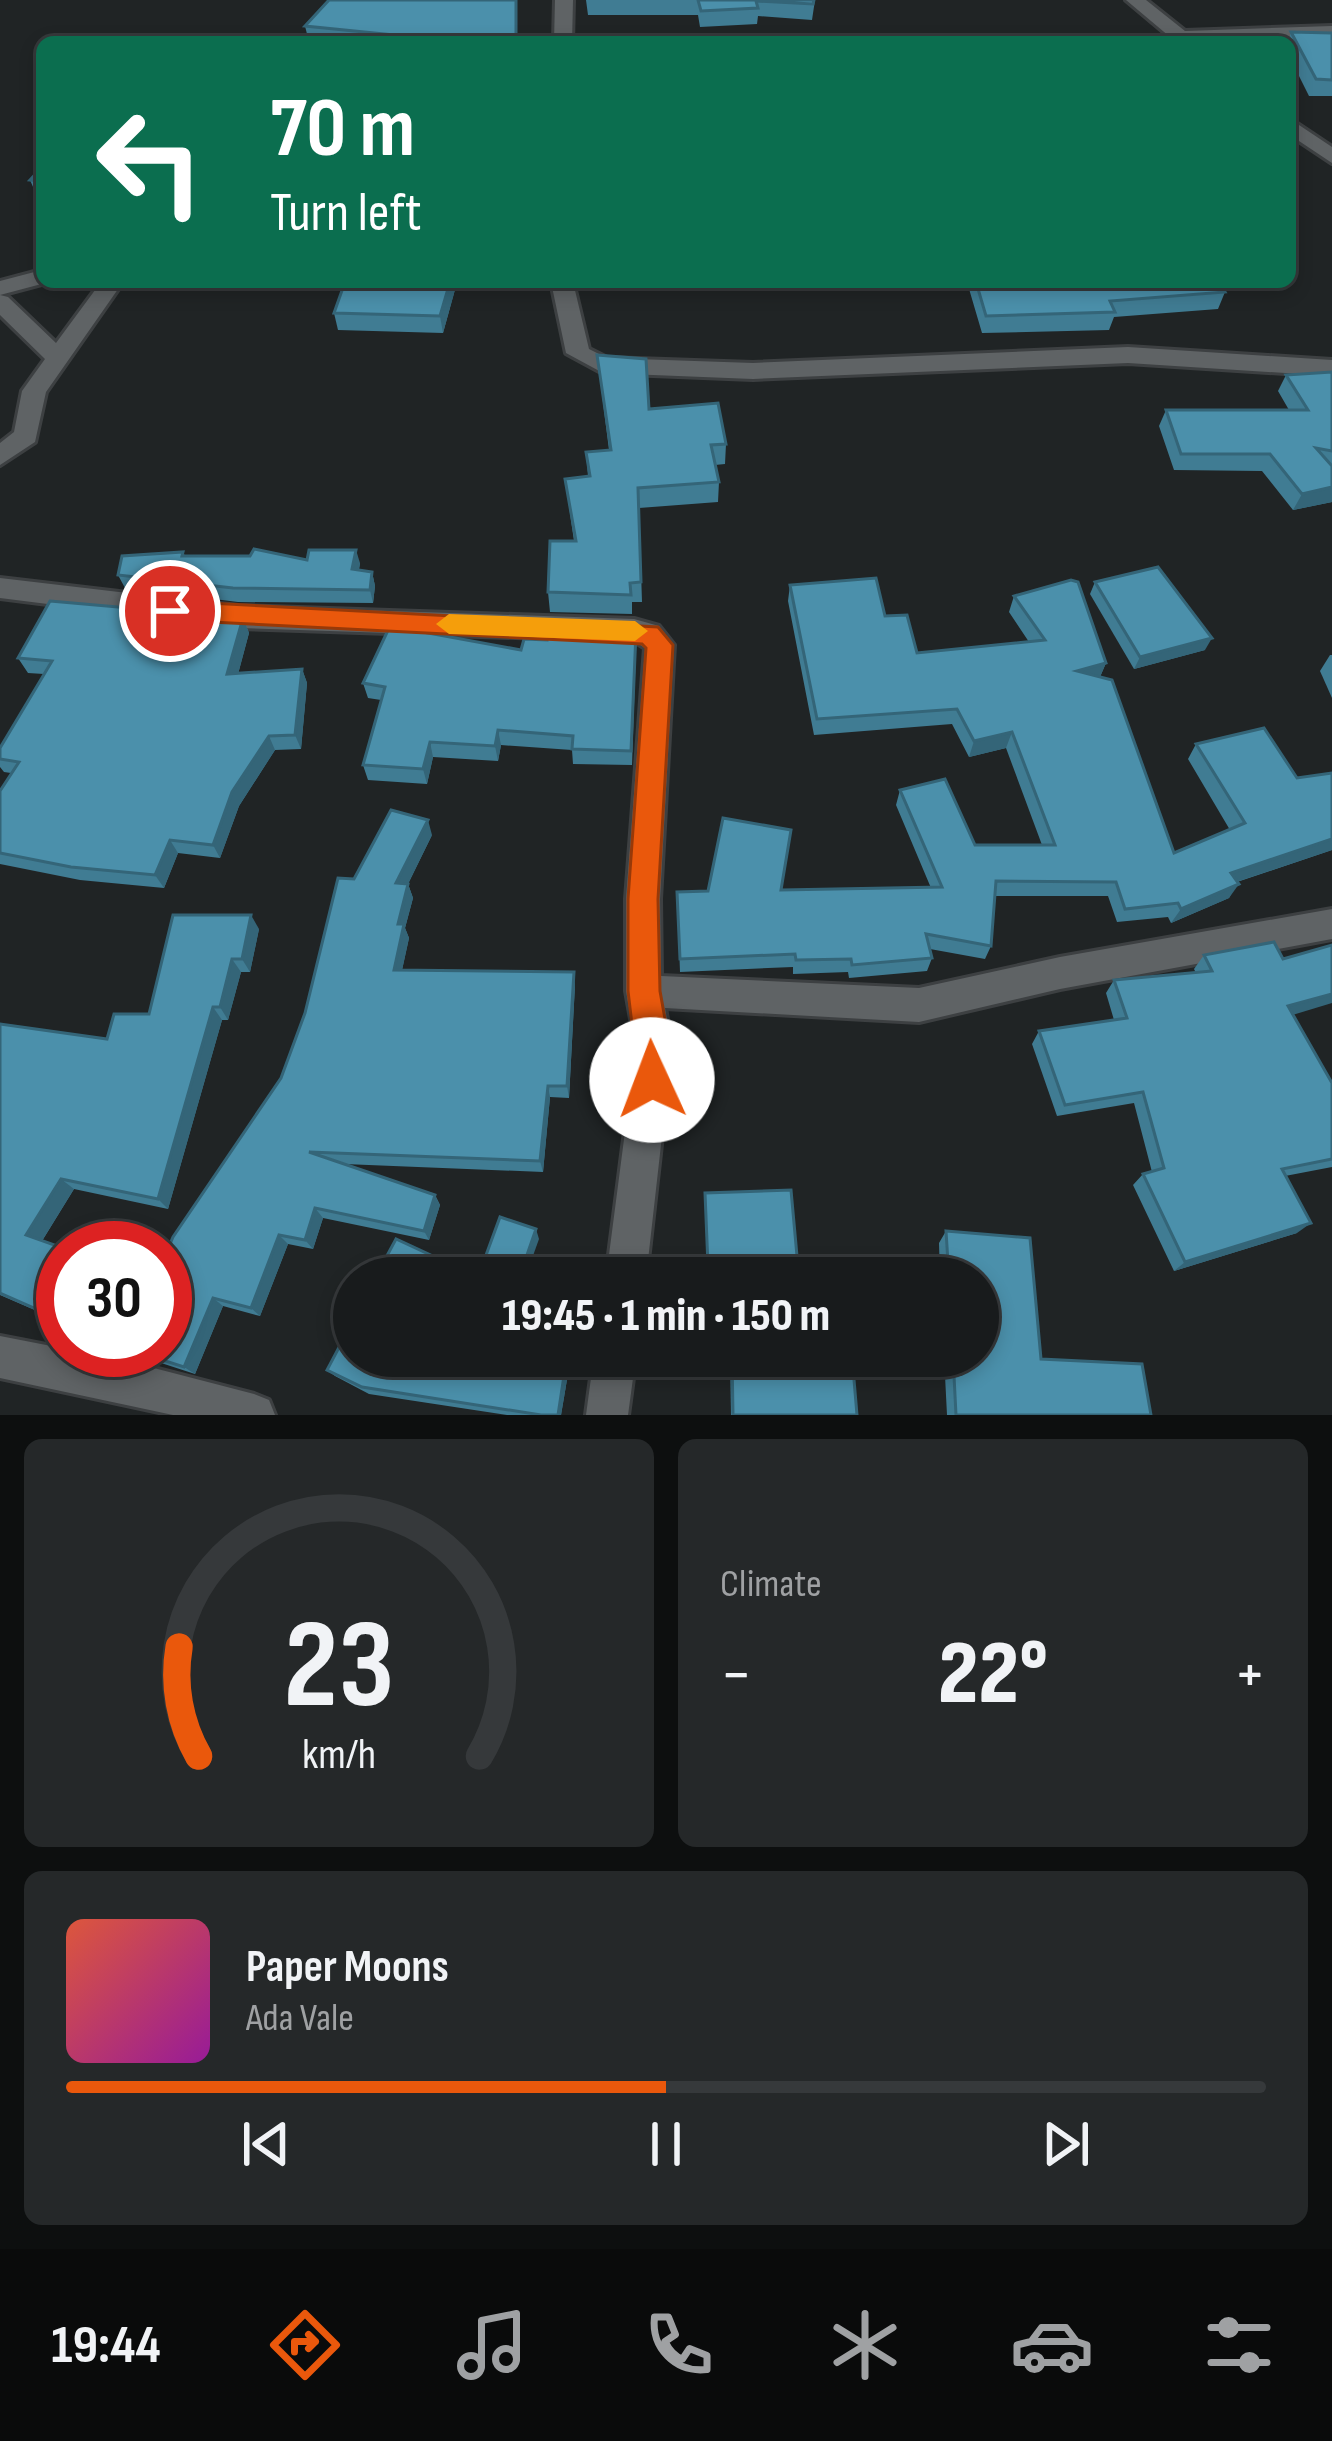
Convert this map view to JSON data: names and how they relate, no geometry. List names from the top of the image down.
{
  "page": {
    "turn": ["70 m", "Turn left"],
    "limit": "30",
    "trip": "19:45 · 1 min · 150 m",
    "tile": "Climate",
    "heat": ["−", "22°", "+"],
    "song": ["Paper Moons", "Ada Vale"],
    "tabs": "19:44",
    "gauge": ["23", "km/h"]
  }
}
